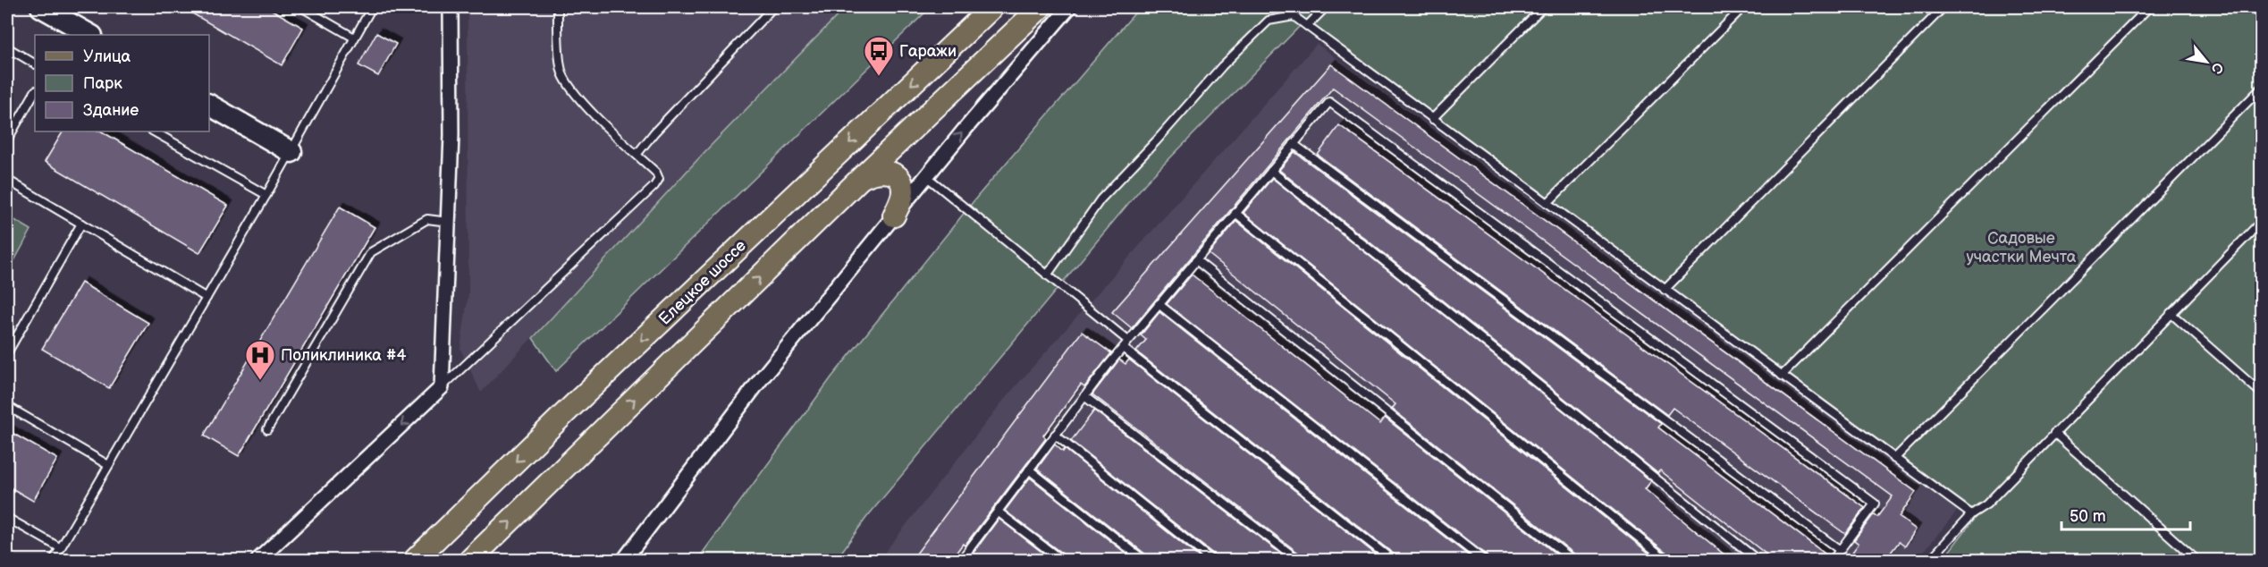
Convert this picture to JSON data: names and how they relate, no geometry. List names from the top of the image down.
{
  "streets": {
    "main road": ["Елецкое шоссе"]
  },
  "parks": ["Садовые участки Мечта"],
  "places": {
    "bus stop": ["Гаражи"],
    "hospital": ["Поликлиника #4"]
  },
  "legend": ["Улица", "Парк", "Здание"],
  "scale_bar": "50 m",
  "north": "bottom right"
}
